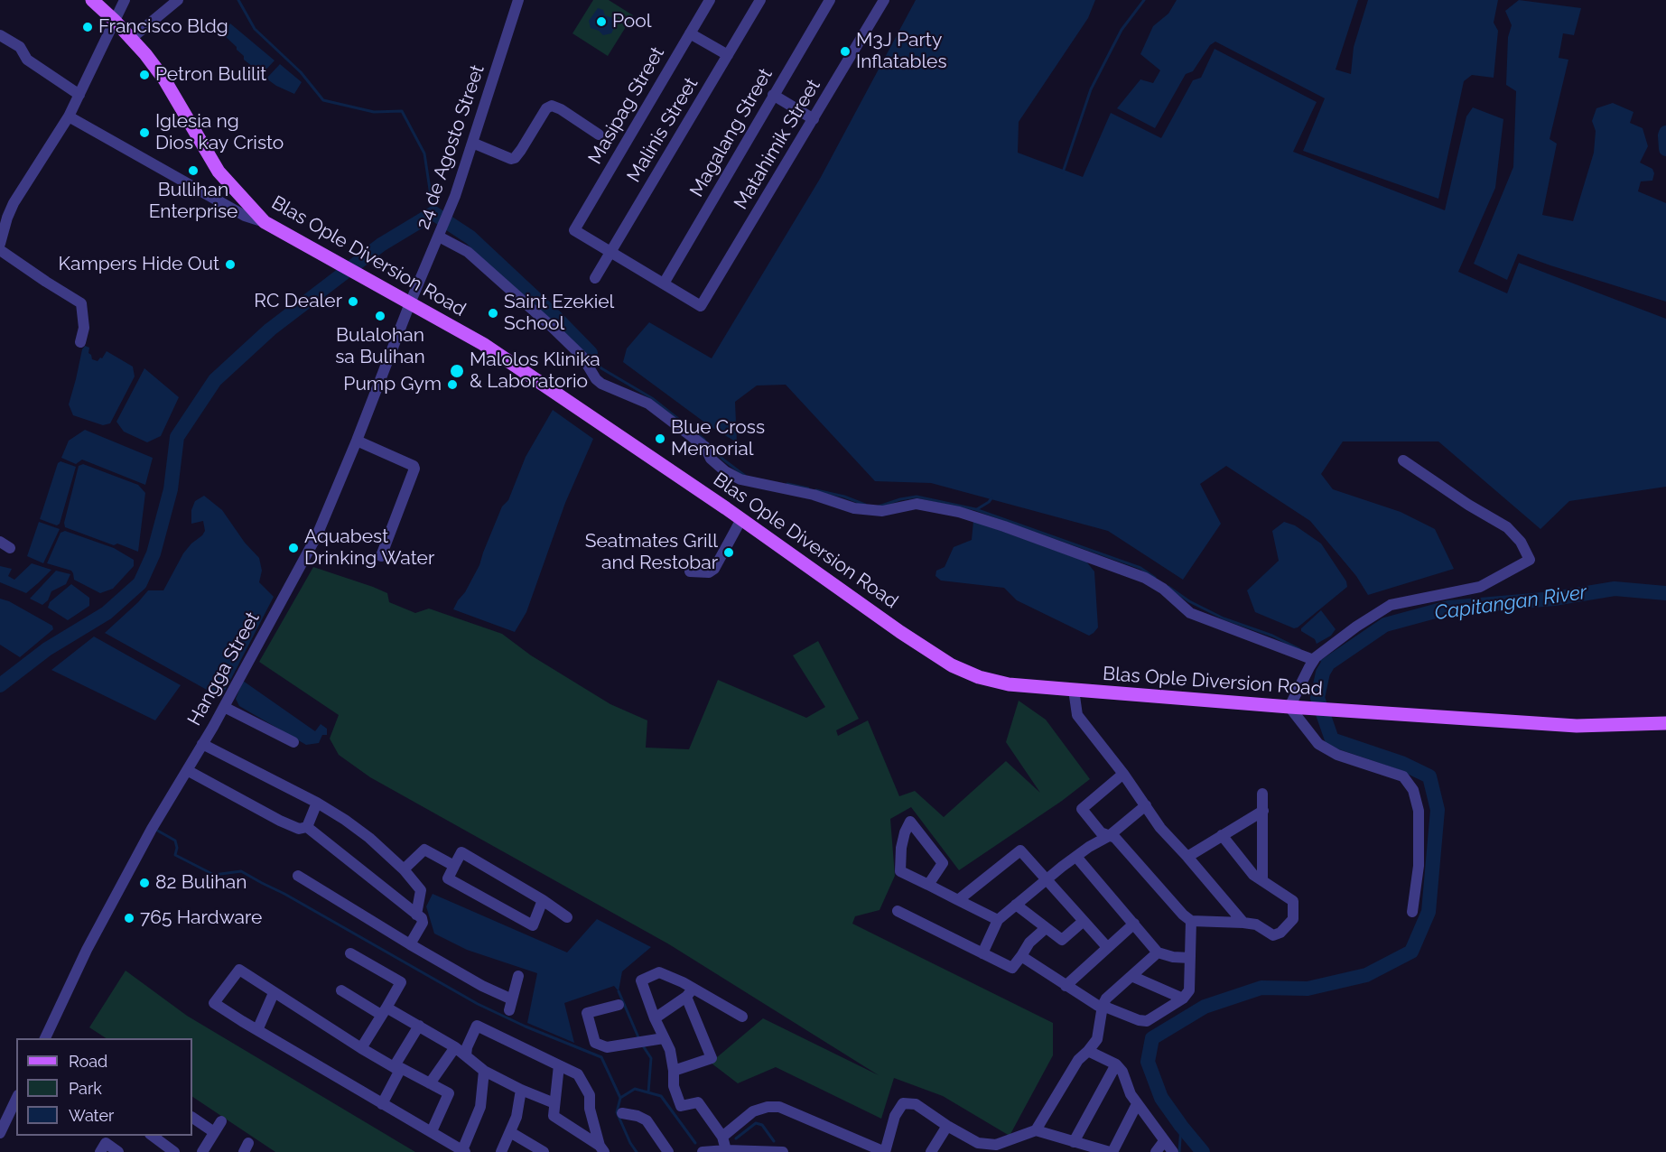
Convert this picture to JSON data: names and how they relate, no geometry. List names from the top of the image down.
{
  "streets": {
    "main road": ["Blas Ople Diversion Road"],
    "street": [
      "Masipag Street",
      "Malinis Street",
      "Magalang Street",
      "Matahimik Street",
      "24 de Agosto Street",
      "Hangga Street"
    ]
  },
  "crossings": [
    ["Masipag Street", "Malinis Street"],
    ["Magalang Street", "Matahimik Street"],
    ["24 de Agosto Street", "Blas Ople Diversion Road"],
    ["24 de Agosto Street", "Hangga Street"],
    ["Blas Ople Diversion Road", "Hangga Street"]
  ],
  "water": ["Capitangan River"],
  "places": [
    "Pool",
    "Francisco Bldg",
    "M3J Party Inflatables",
    "Petron Bulilit",
    "Iglesia ng Dios kay Cristo",
    "Bullihan Enterprise",
    "Kampers Hide Out",
    "RC Dealer",
    "Saint Ezekiel School",
    "Bulalohan sa Bulihan",
    "Malolos Klinika & Laboratorio",
    "Pump Gym",
    "Blue Cross Memorial",
    "Aquabest Drinking Water",
    "Seatmates Grill and Restobar",
    "82 Bulihan",
    "765 Hardware"
  ],
  "legend": ["Road", "Park", "Water"]
}
